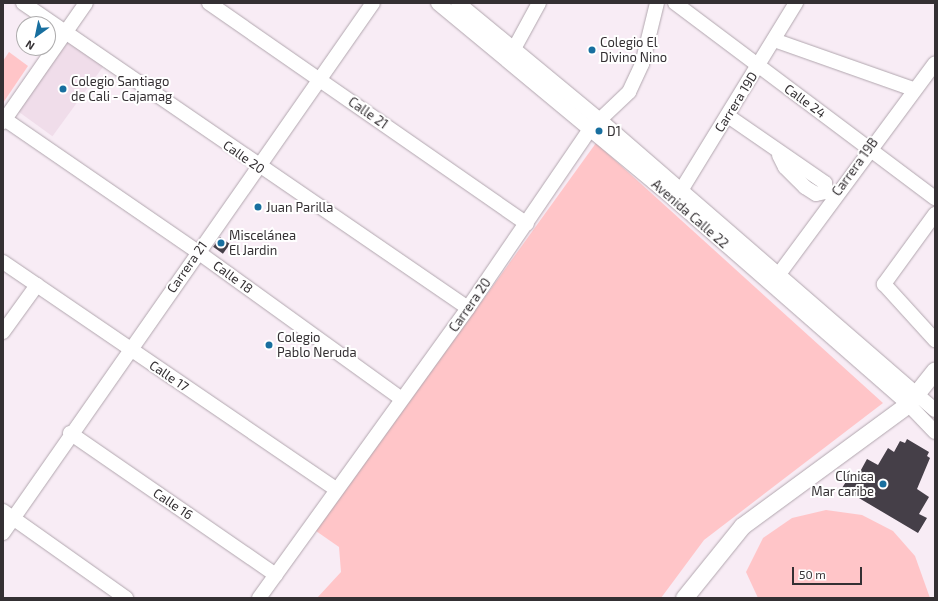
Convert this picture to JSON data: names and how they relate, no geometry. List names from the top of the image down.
{
  "streets": {
    "street": [
      "Calle 24",
      "Carrera 19D",
      "Calle 21",
      "Calle 20",
      "Carrera 19B",
      "Avenida Calle 22",
      "Carrera 21",
      "Calle 18",
      "Carrera 20",
      "Calle 17",
      "Calle 16"
    ]
  },
  "crossings": [
    ["Calle 24", "Carrera 19D"],
    ["Calle 24", "Carrera 19B"],
    ["Carrera 19D", "Avenida Calle 22"],
    ["Calle 21", "Carrera 21"],
    ["Calle 21", "Carrera 20"],
    ["Calle 20", "Carrera 21"],
    ["Calle 20", "Carrera 20"],
    ["Carrera 19B", "Avenida Calle 22"],
    ["Avenida Calle 22", "Carrera 20"],
    ["Carrera 21", "Calle 18"],
    ["Carrera 21", "Calle 17"],
    ["Carrera 21", "Calle 16"],
    ["Calle 18", "Carrera 20"],
    ["Carrera 20", "Calle 17"],
    ["Carrera 20", "Calle 16"]
  ],
  "places": [
    "Colegio El Divino Nino",
    "Colegio Santiago de Cali - Cajamag",
    "D1",
    "Juan Parilla",
    "Miscelánea El Jardin",
    "Colegio Pablo Neruda",
    "Clínica Mar caribe"
  ],
  "scale_bar": "50 m",
  "north": "bottom left"
}
